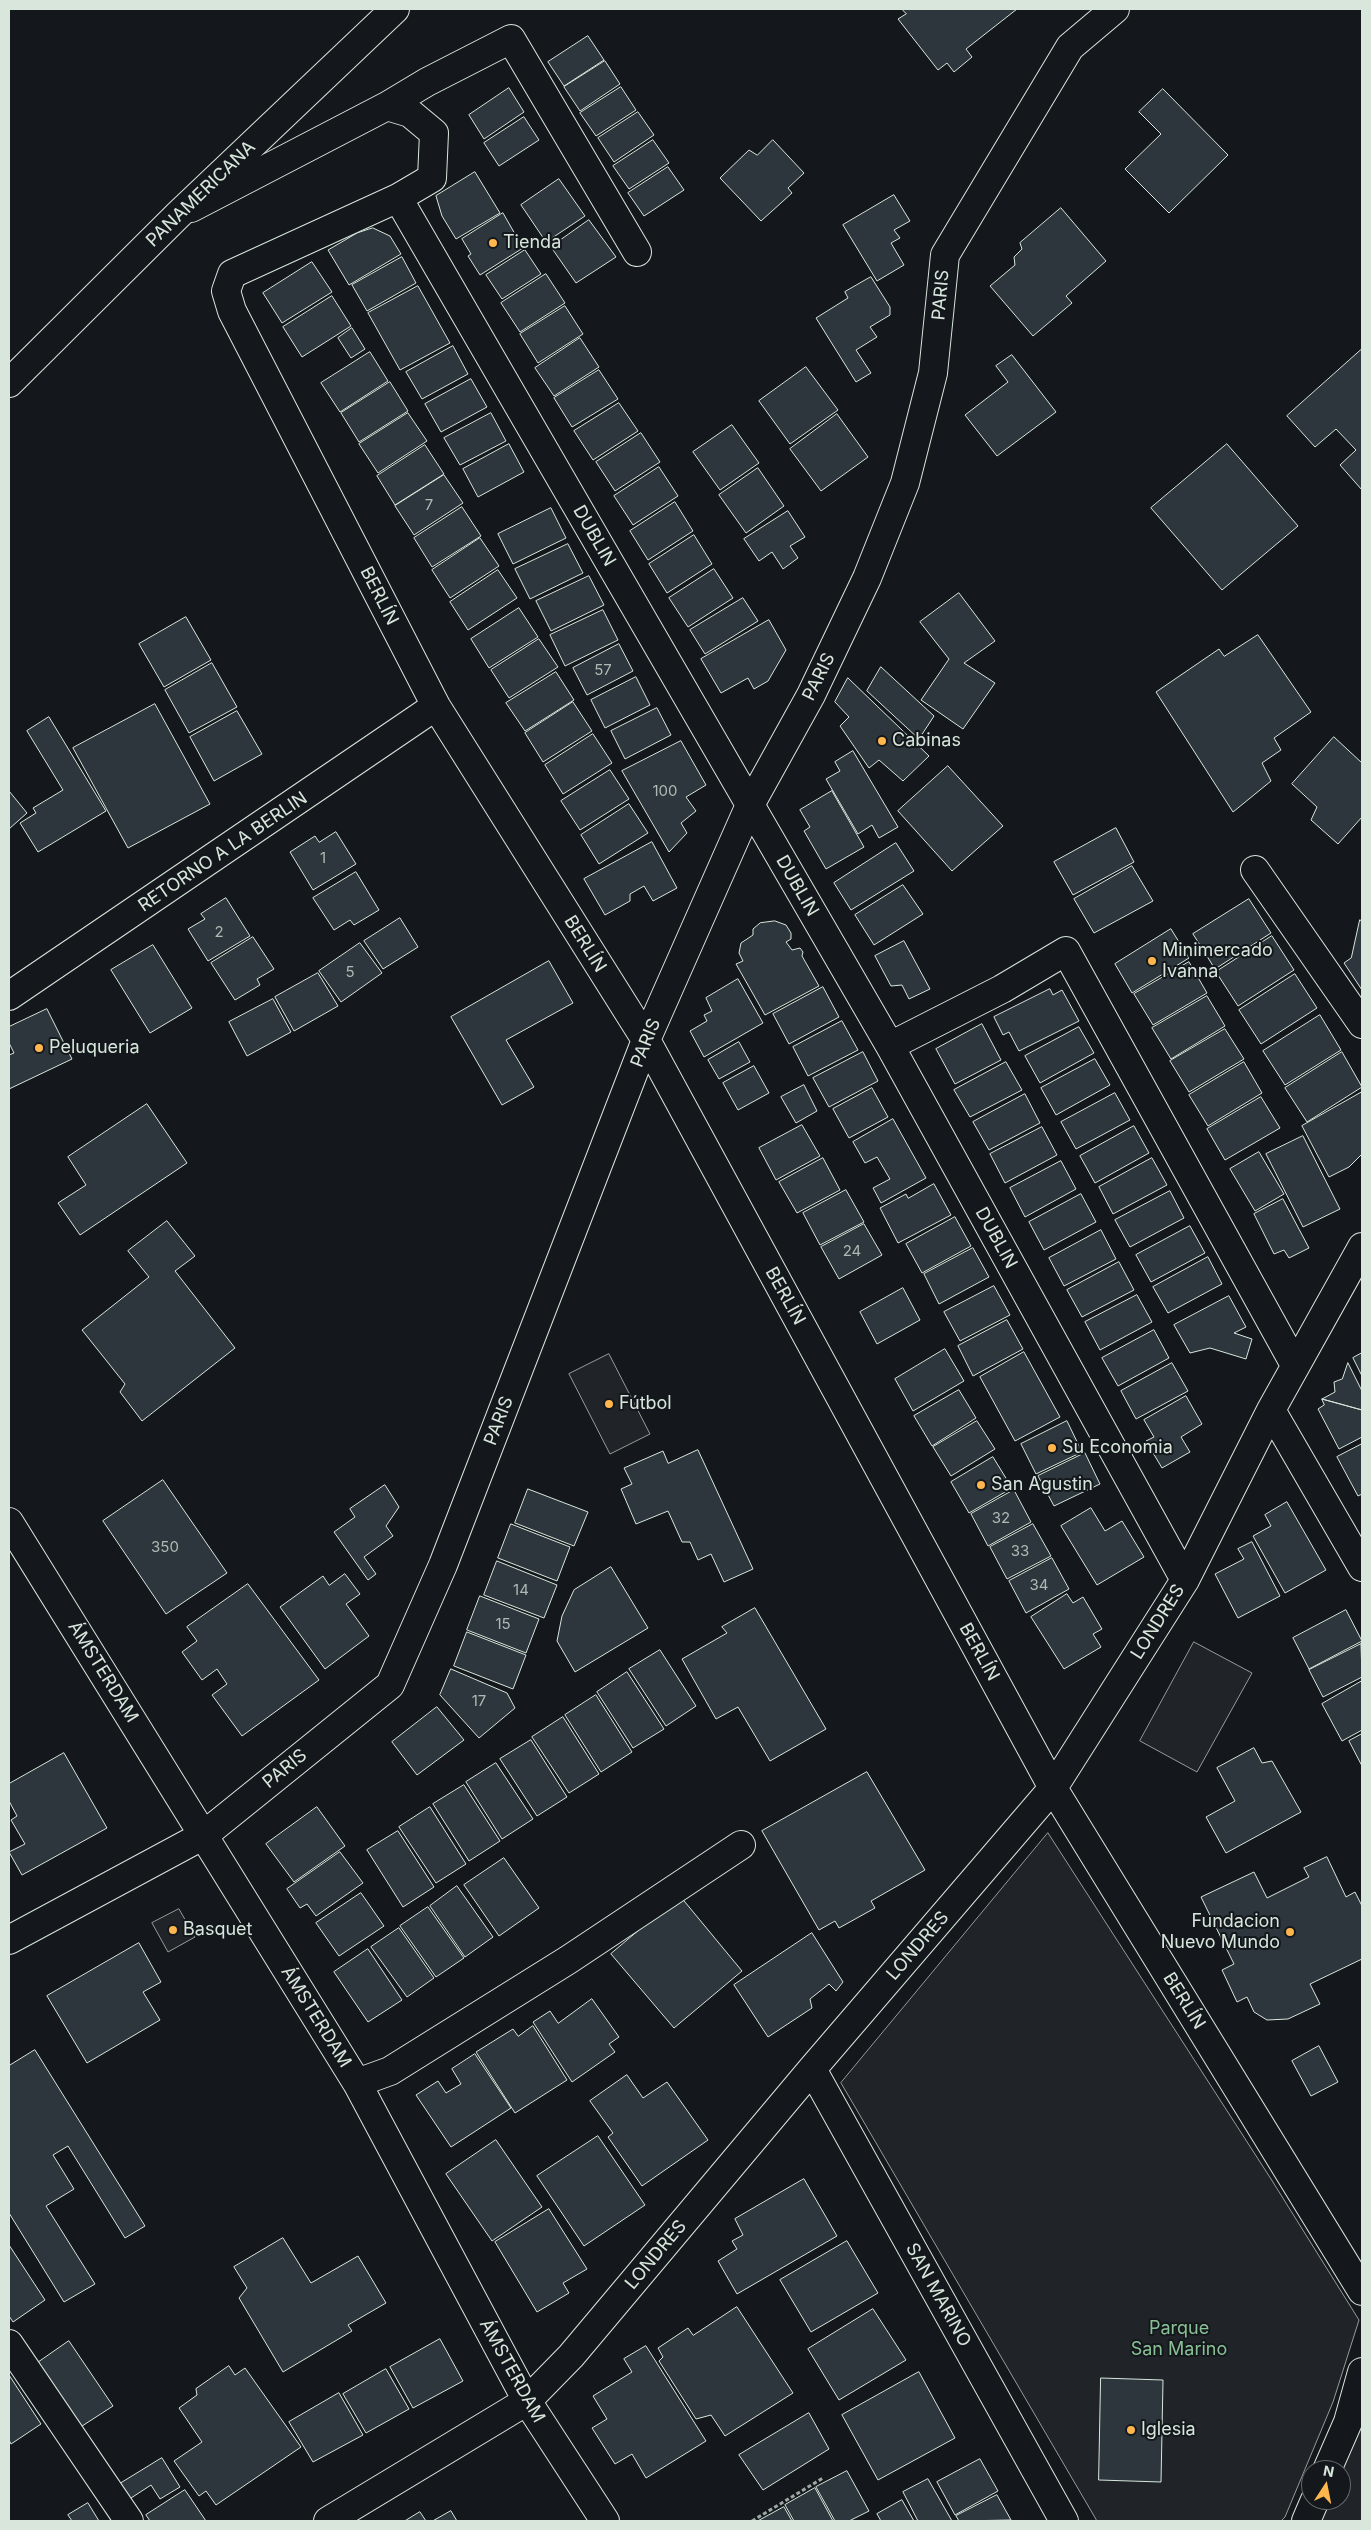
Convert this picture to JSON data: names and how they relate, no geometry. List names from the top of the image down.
{
  "streets": {
    "street": [
      "PANAMERICANA",
      "PARIS",
      "DUBLIN",
      "BERLÍN",
      "RETORNO A LA BERLIN",
      "LONDRES",
      "ÁMSTERDAM",
      "SAN MARINO"
    ]
  },
  "crossings": [
    ["PARIS", "DUBLIN"],
    ["PARIS", "BERLÍN"],
    ["PARIS", "ÁMSTERDAM"],
    ["DUBLIN", "BERLÍN"],
    ["DUBLIN", "LONDRES"],
    ["BERLÍN", "RETORNO A LA BERLIN"],
    ["BERLÍN", "LONDRES"],
    ["LONDRES", "ÁMSTERDAM"],
    ["LONDRES", "SAN MARINO"]
  ],
  "parks": ["Parque San Marino"],
  "places": [
    "Tienda",
    "Cabinas",
    "Minimercado Ivanna",
    "Peluqueria",
    "Fútbol",
    "Su Economia",
    "San Agustin",
    "Basquet",
    "Fundacion Nuevo Mundo",
    "Iglesia"
  ],
  "house_numbers": [
    "7",
    "57",
    "100",
    "1",
    "2",
    "5",
    "24",
    "32",
    "350",
    "33",
    "34",
    "14",
    "15",
    "17"
  ],
  "north": "top"
}
